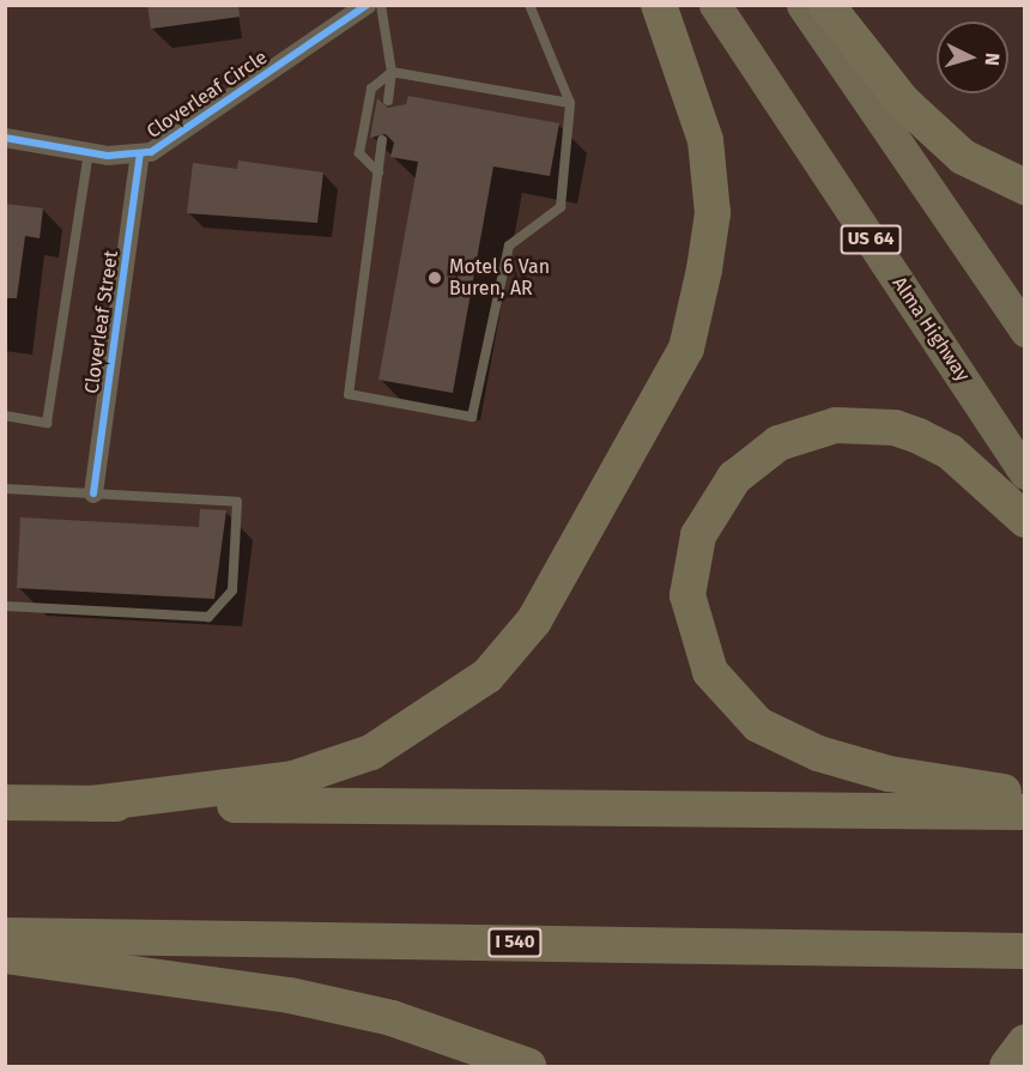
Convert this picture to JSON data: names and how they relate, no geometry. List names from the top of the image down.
{
  "streets": {
    "highway": ["I 540"],
    "main road": ["US 64", "Alma Highway"],
    "street": ["Cloverleaf Circle", "Cloverleaf Street"]
  },
  "crossings": [
    ["Cloverleaf Circle", "Cloverleaf Street"]
  ],
  "places": ["Motel 6 Van Buren, AR"],
  "north": "right"
}
